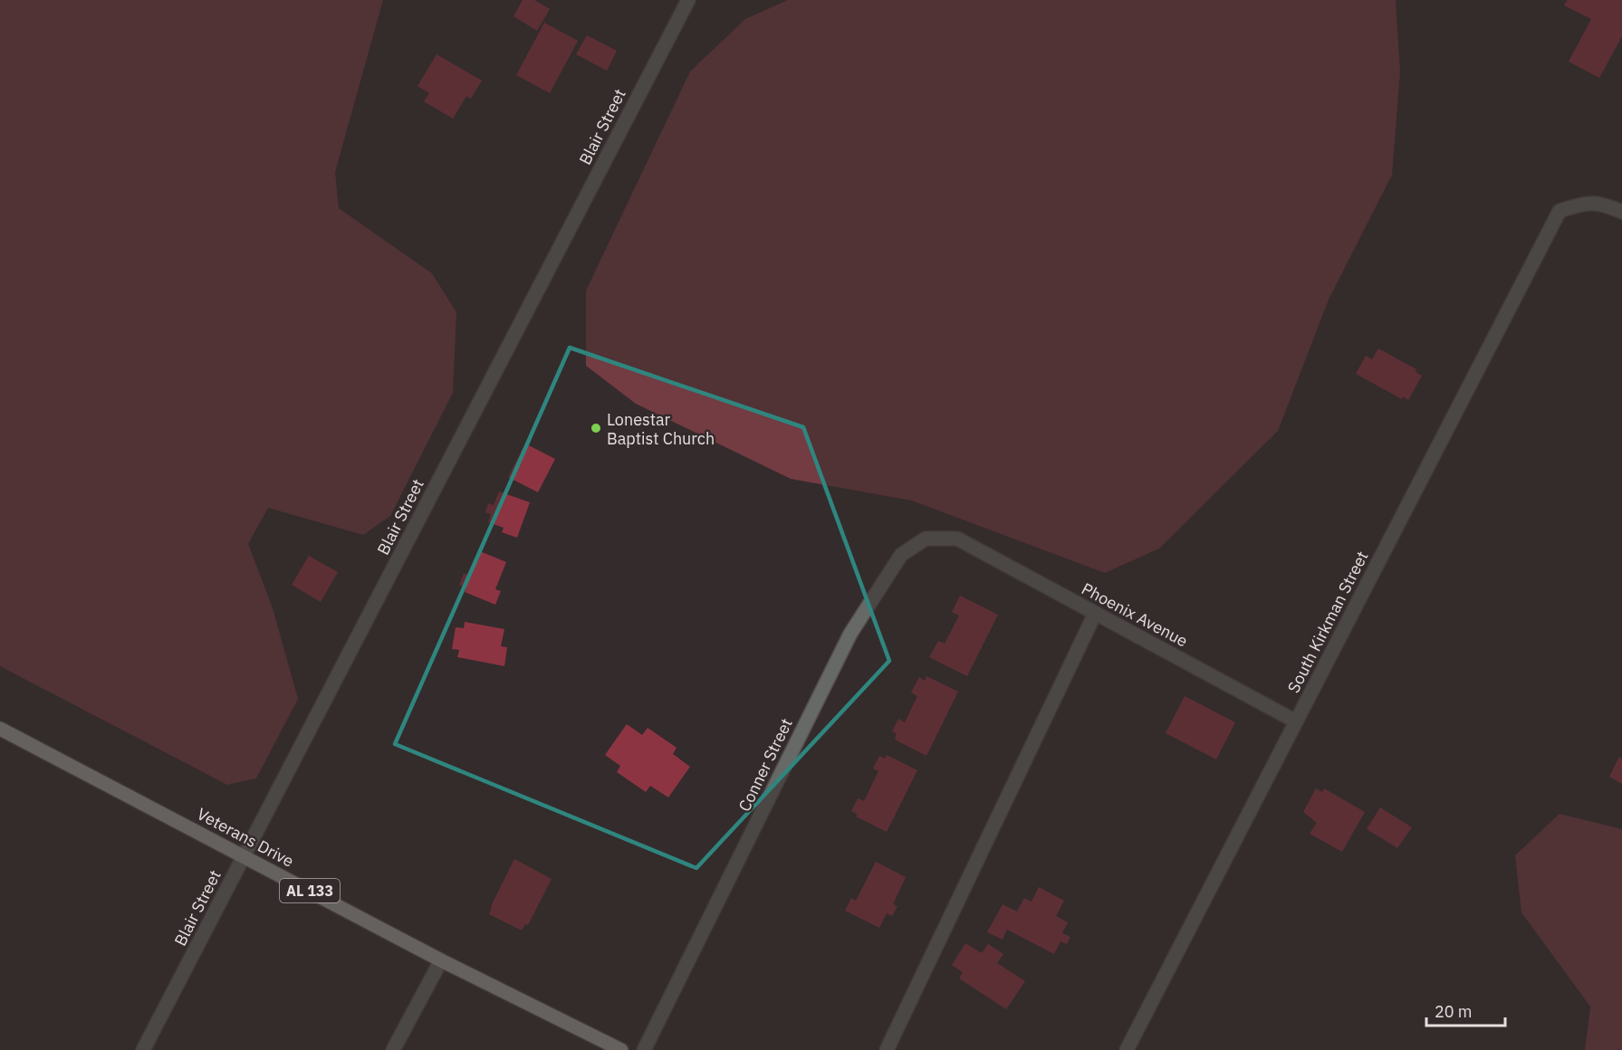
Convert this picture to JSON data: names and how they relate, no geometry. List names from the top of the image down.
{
  "streets": {
    "main road": ["Veterans Drive", "AL 133"],
    "street": [
      "Blair Street",
      "Phoenix Avenue",
      "South Kirkman Street",
      "Conner Street"
    ]
  },
  "crossings": [
    ["Blair Street", "Veterans Drive"],
    ["Phoenix Avenue", "South Kirkman Street"],
    ["Phoenix Avenue", "Conner Street"]
  ],
  "places": ["Lonestar Baptist Church"],
  "scale_bar": "20 m"
}
